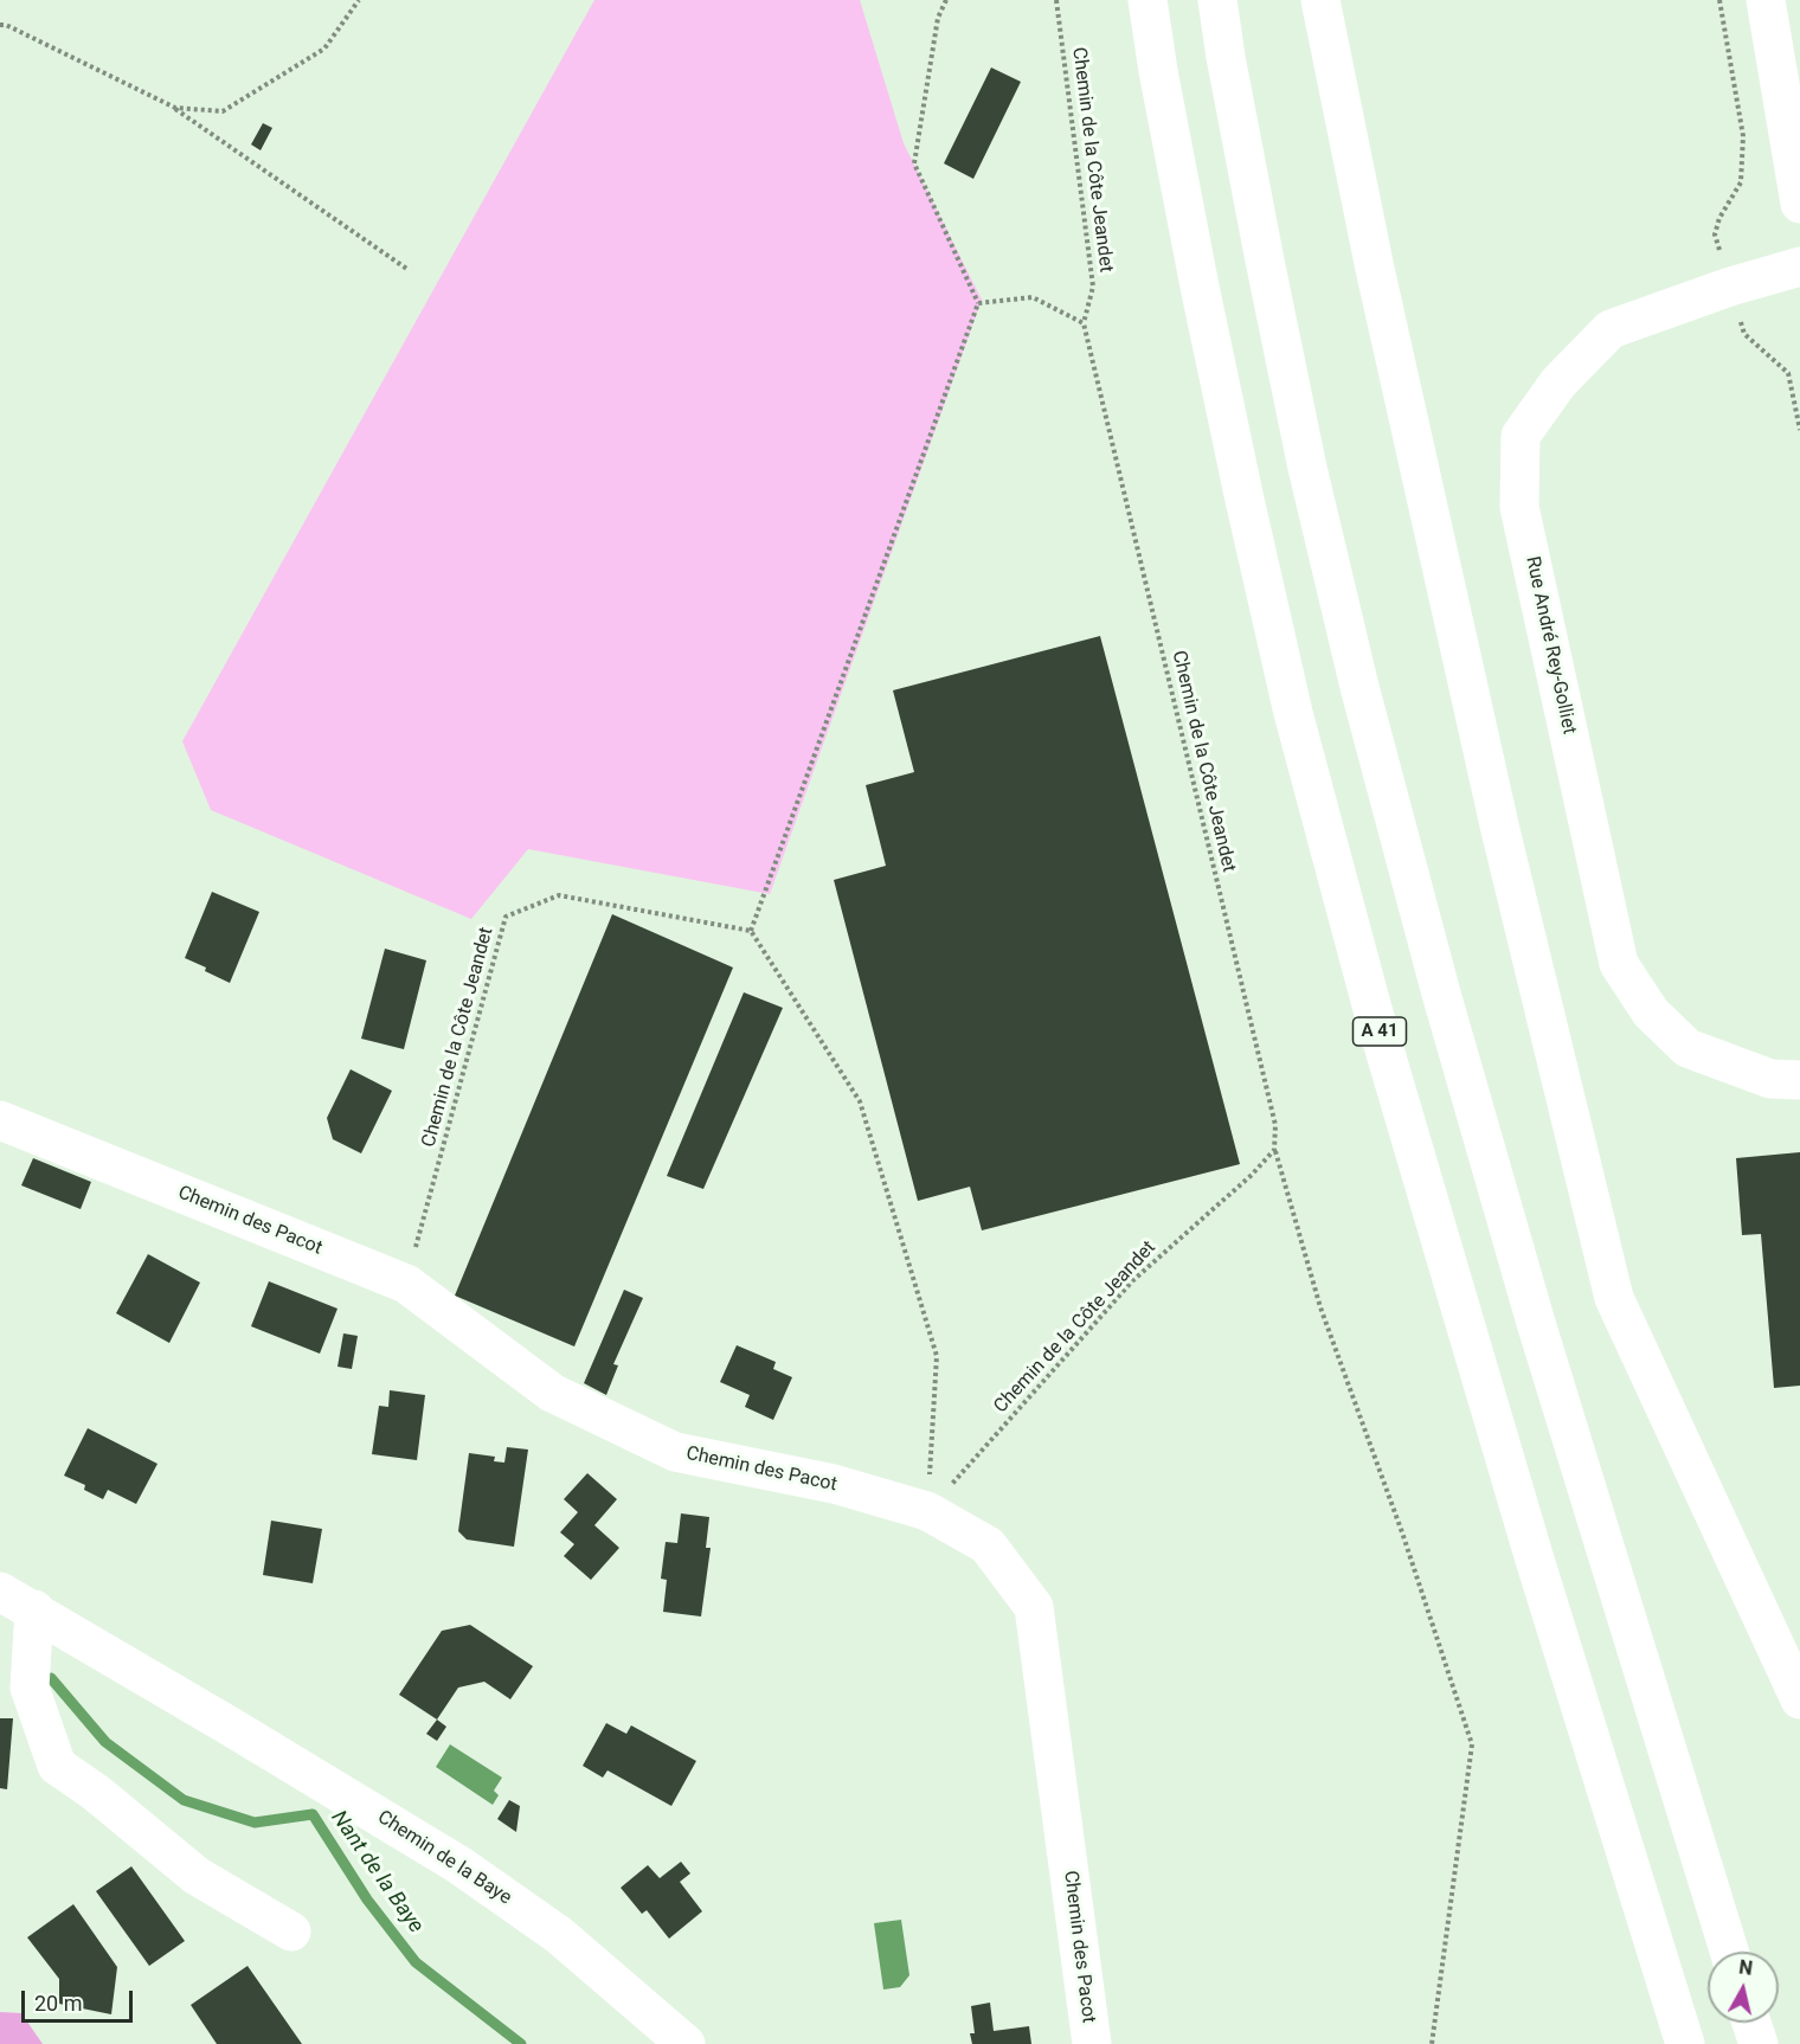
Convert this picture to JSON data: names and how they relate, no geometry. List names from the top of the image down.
{
  "streets": {
    "main road": [
      "Rue André Rey-Golliet",
      "A 41",
      "Chemin des Pacot",
      "Chemin de la Baye"
    ],
    "path": ["Chemin de la Côte Jeandet"]
  },
  "crossings": [
    ["Chemin de la Côte Jeandet", "Chemin des Pacot"]
  ],
  "water": ["Nant de la Baye"],
  "scale_bar": "20 m",
  "north": "top"
}
